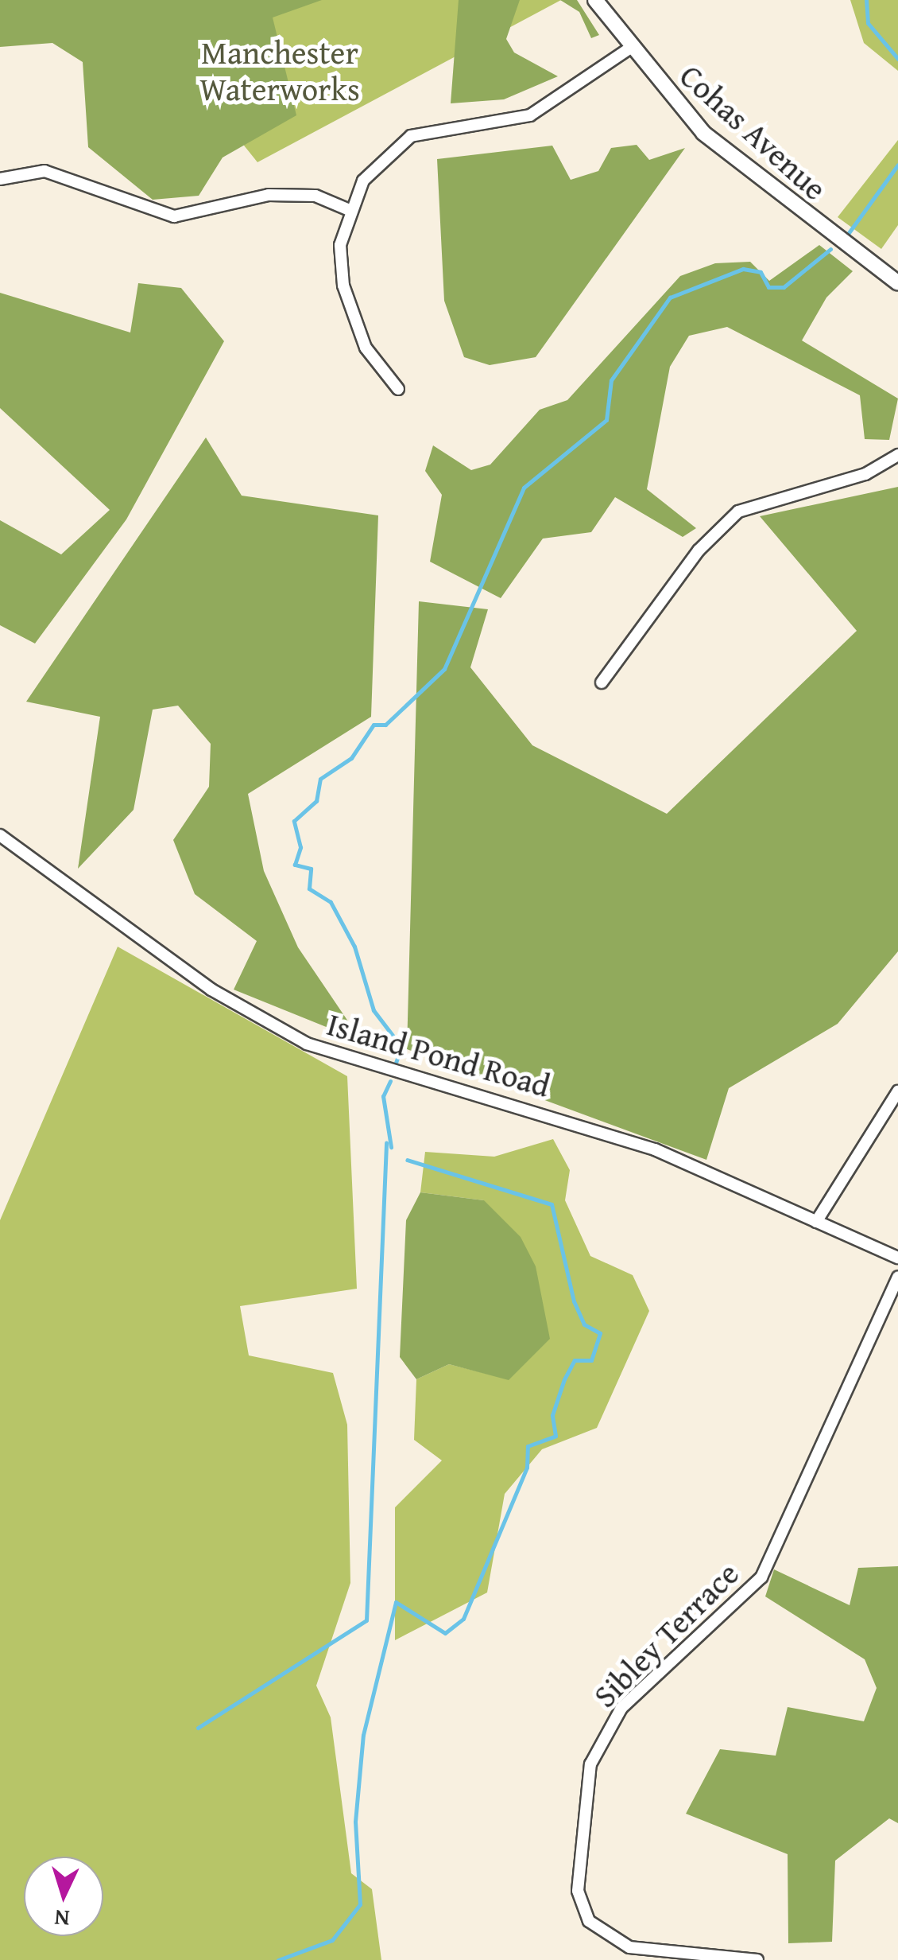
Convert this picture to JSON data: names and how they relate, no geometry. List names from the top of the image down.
{
  "streets": {
    "street": ["Cohas Avenue", "Island Pond Road", "Sibley Terrace"]
  },
  "parks": ["Manchester Waterworks"],
  "north": "bottom"
}
